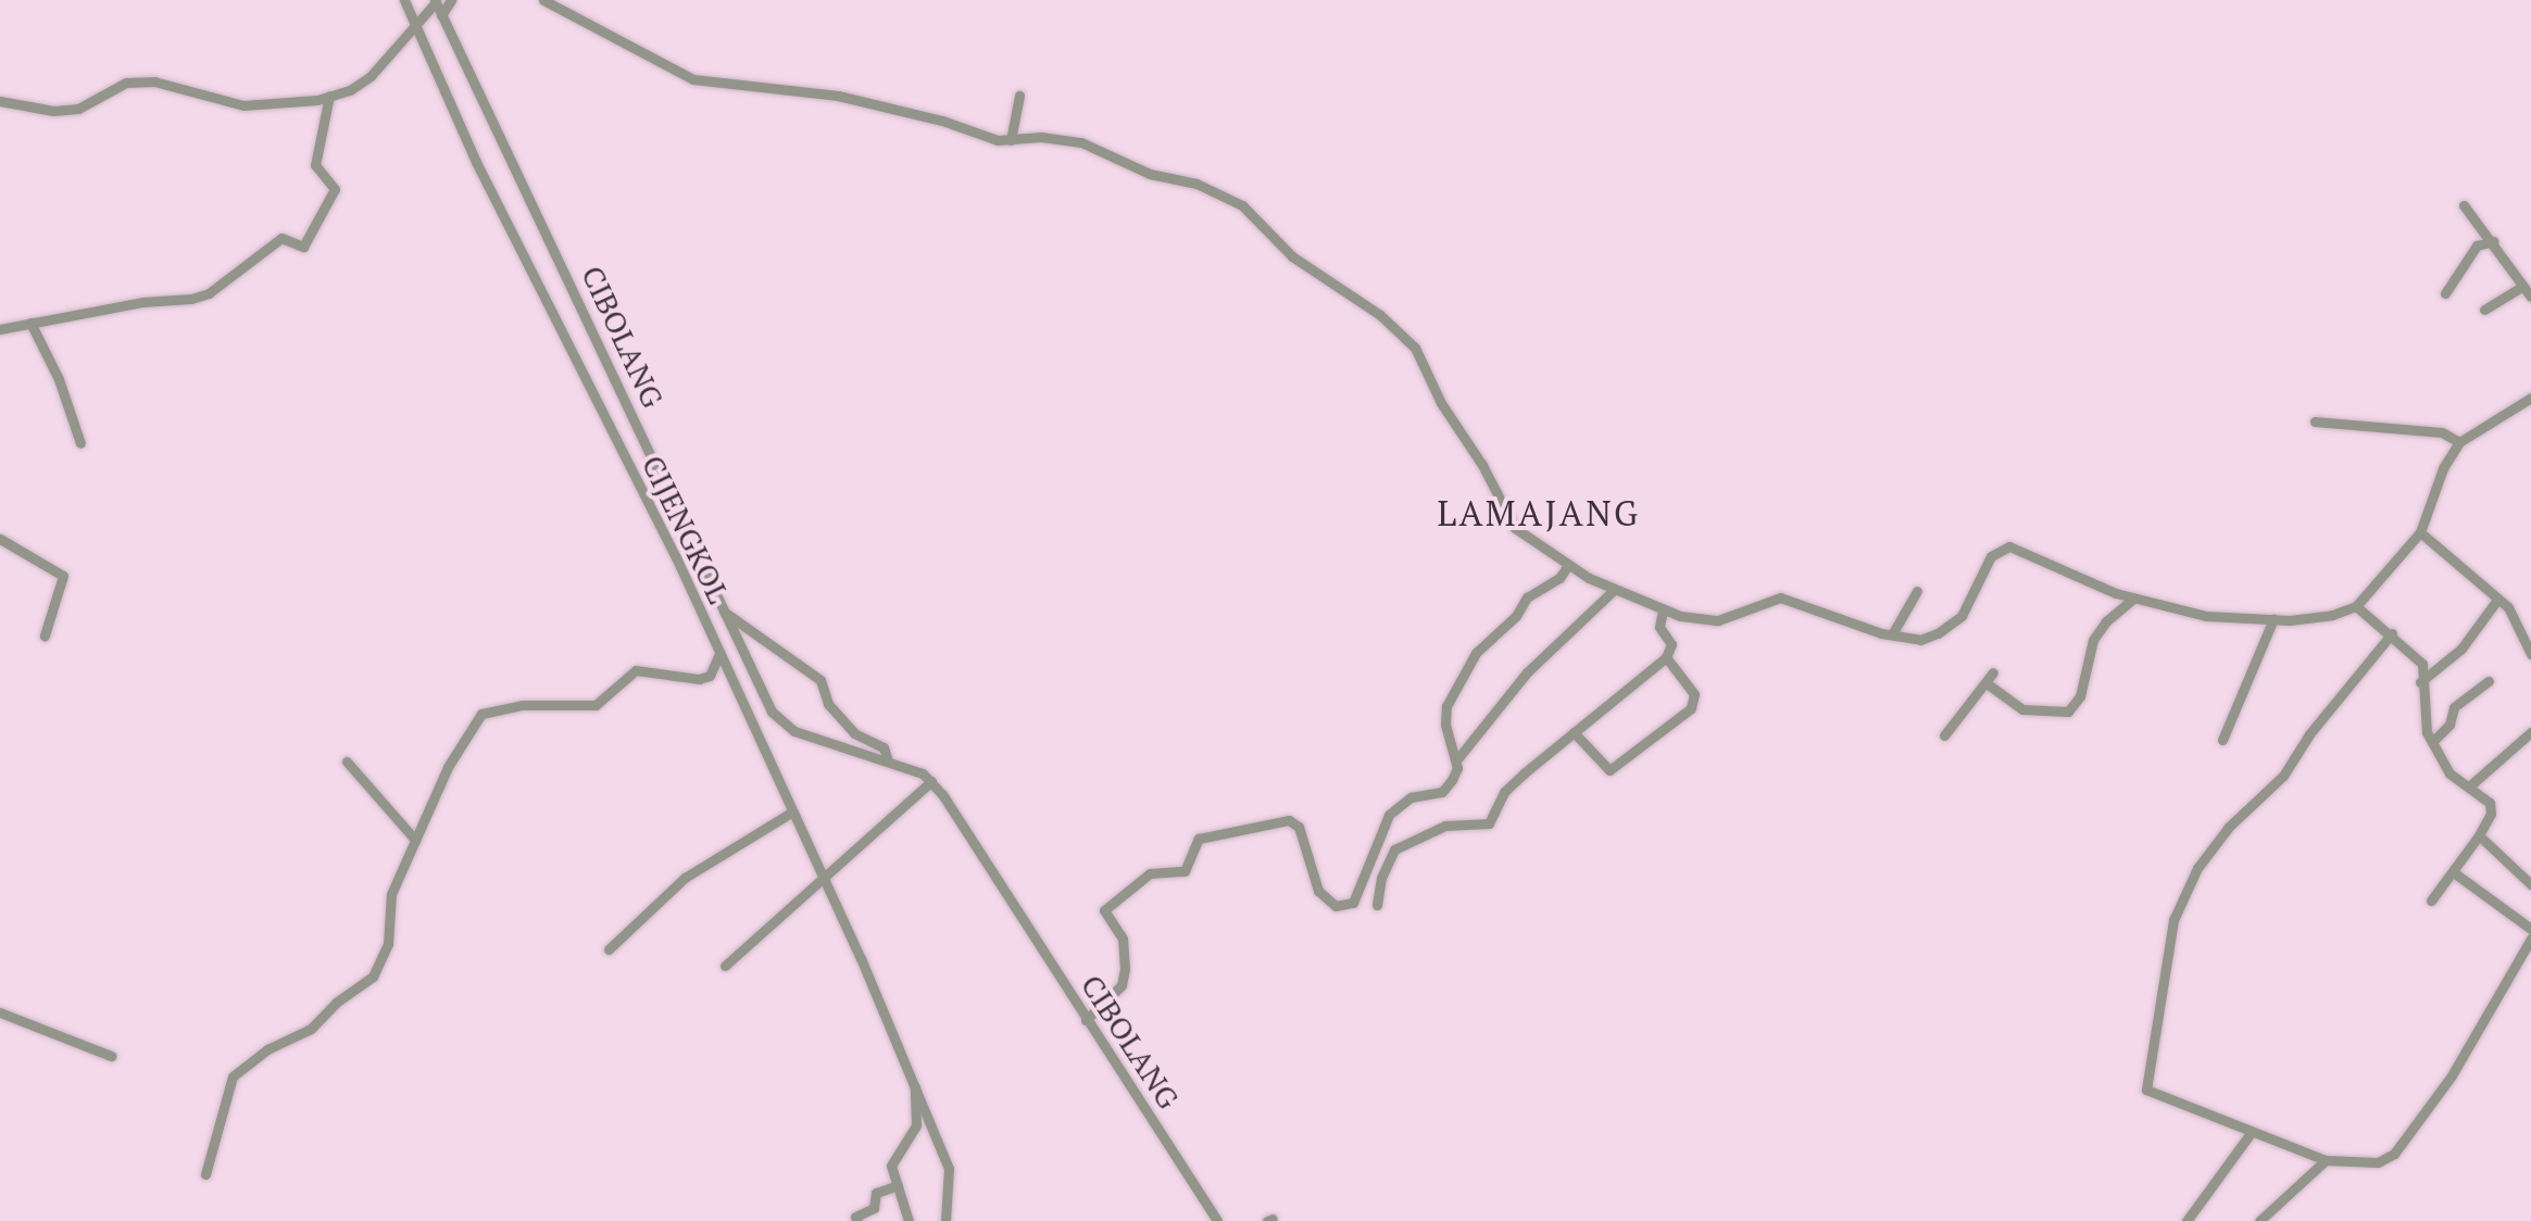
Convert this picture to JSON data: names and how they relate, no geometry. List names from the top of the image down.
{
  "streets": {
    "street": ["CIBOLANG", "CIJENGKOL"]
  },
  "districts": ["LAMAJANG"]
}
